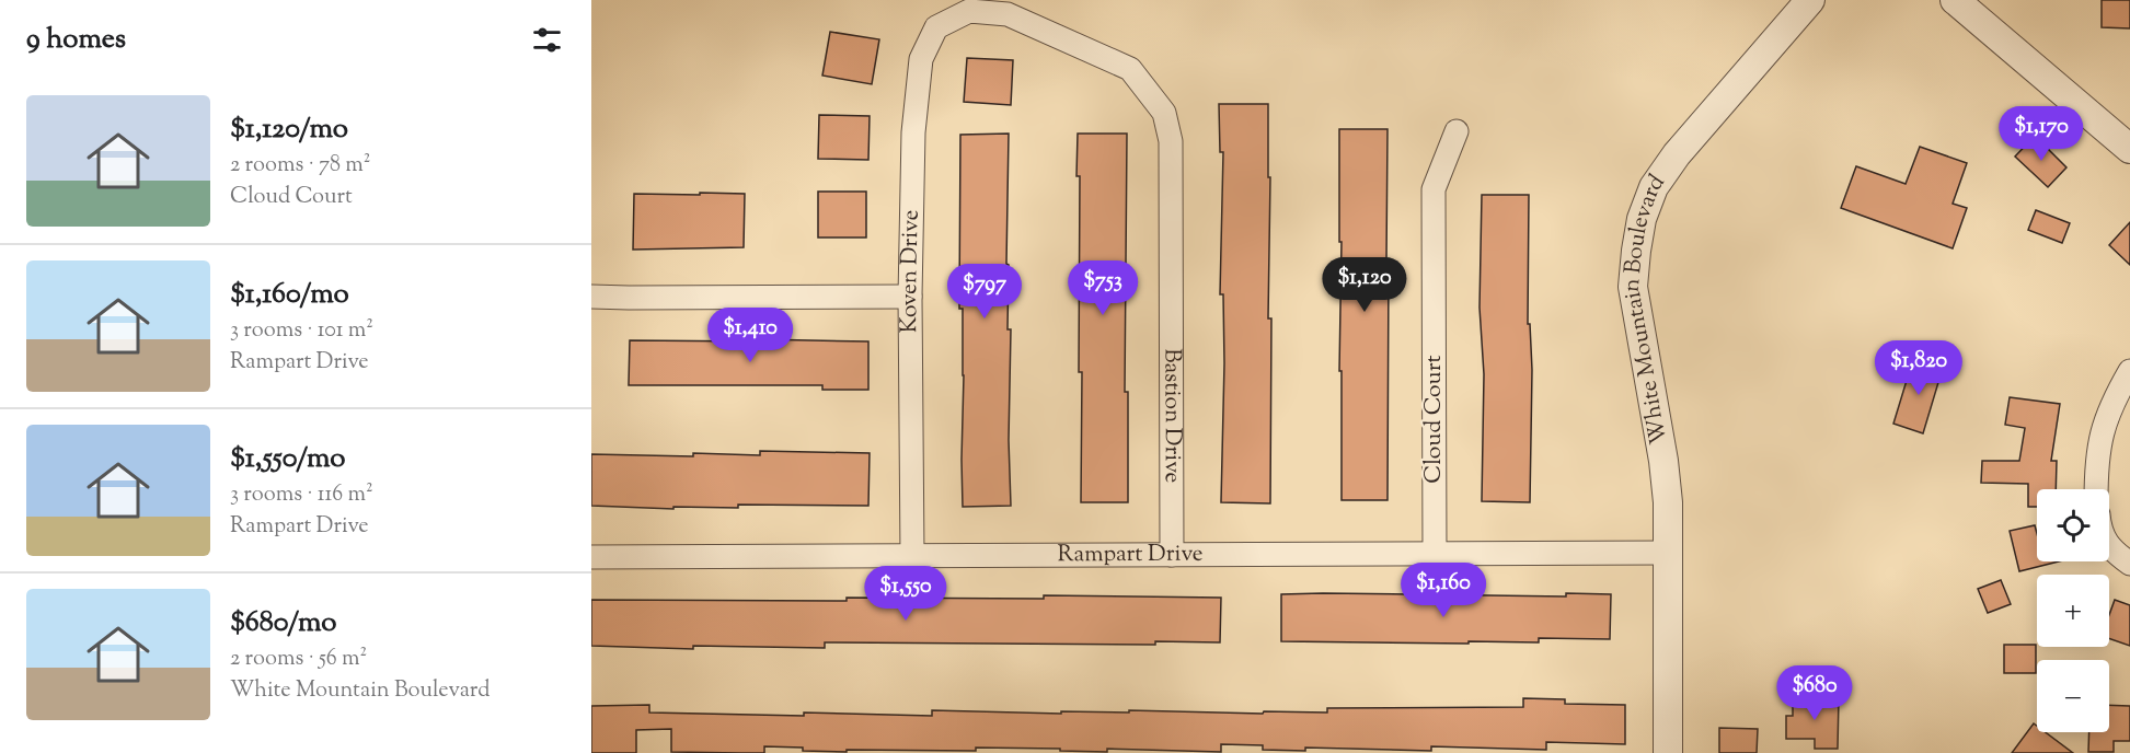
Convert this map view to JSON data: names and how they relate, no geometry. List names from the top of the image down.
{
  "streets": {
    "street": [
      "Koven Drive",
      "White Mountain Boulevard",
      "Bastion Drive",
      "Cloud Court",
      "Rampart Drive"
    ]
  },
  "crossings": [
    ["Koven Drive", "Bastion Drive"],
    ["Koven Drive", "Rampart Drive"],
    ["White Mountain Boulevard", "Rampart Drive"],
    ["Bastion Drive", "Rampart Drive"],
    ["Cloud Court", "Rampart Drive"]
  ],
  "page": {
    "heading": "9 homes",
    "list": [
      {
        "name": "$1,120/mo",
        "note": "2 rooms · 78 m² · Cloud Court"
      },
      {
        "name": "$1,160/mo",
        "note": "3 rooms · 101 m² · Rampart Drive"
      },
      {
        "name": "$1,550/mo",
        "note": "3 rooms · 116 m² · Rampart Drive"
      },
      {
        "name": "$680/mo",
        "note": "2 rooms · 56 m² · White Mountain Boulevard"
      }
    ],
    "price": [
      "$1,170",
      "$1,120",
      "$753",
      "$797",
      "$1,410",
      "$1,820",
      "$1,160",
      "$1,550",
      "$680"
    ],
    "map_buttons": ["+", "−"]
  }
}
